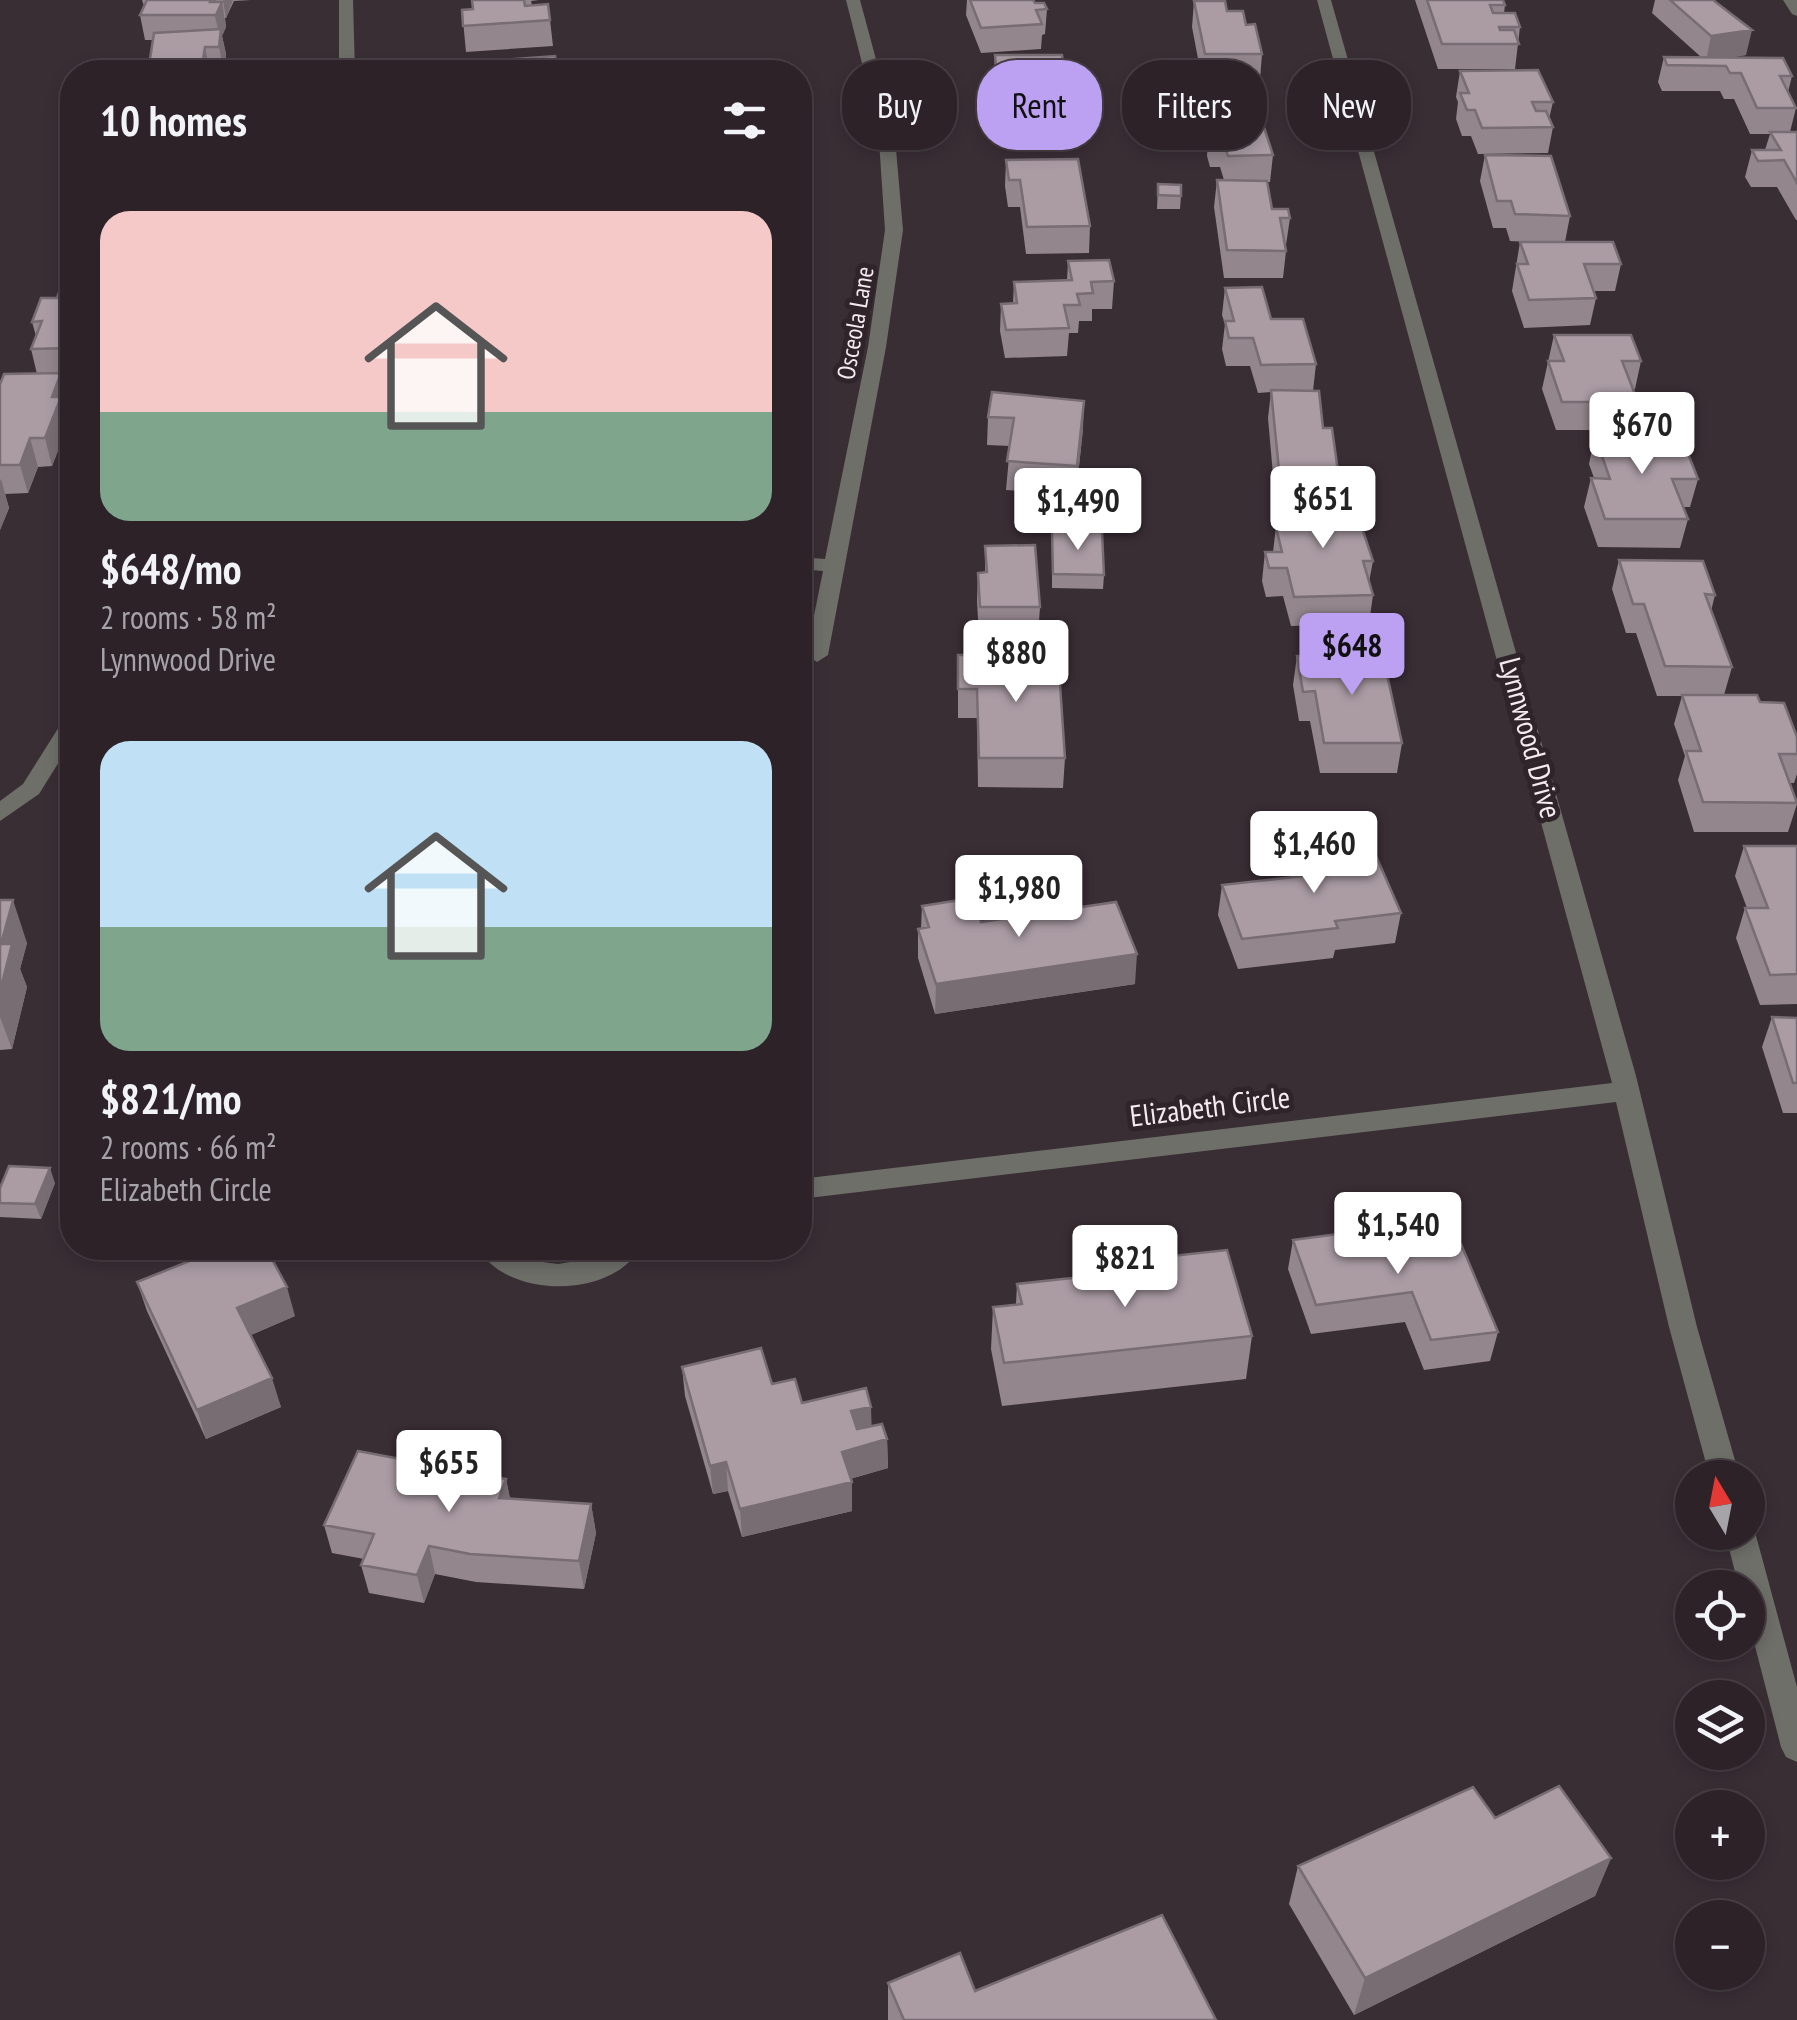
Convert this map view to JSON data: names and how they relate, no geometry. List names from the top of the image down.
{
  "streets": {
    "street": ["Osceola Lane", "Lynnwood Drive", "Elizabeth Circle"]
  },
  "crossings": [
    ["Lynnwood Drive", "Elizabeth Circle"]
  ],
  "north": "top",
  "page": {
    "chip": [
      "Buy",
      "Rent",
      "Filters",
      "New"
    ],
    "heading": "10 homes",
    "list": [
      {
        "name": "$648/mo",
        "note": "2 rooms · 58 m² · Lynnwood Drive"
      },
      {
        "name": "$821/mo",
        "note": "2 rooms · 66 m² · Elizabeth Circle"
      }
    ],
    "price": [
      "$670",
      "$651",
      "$1,490",
      "$648",
      "$880",
      "$1,460",
      "$1,980",
      "$1,540",
      "$821",
      "$655"
    ],
    "map_buttons": ["+", "−"]
  }
}
